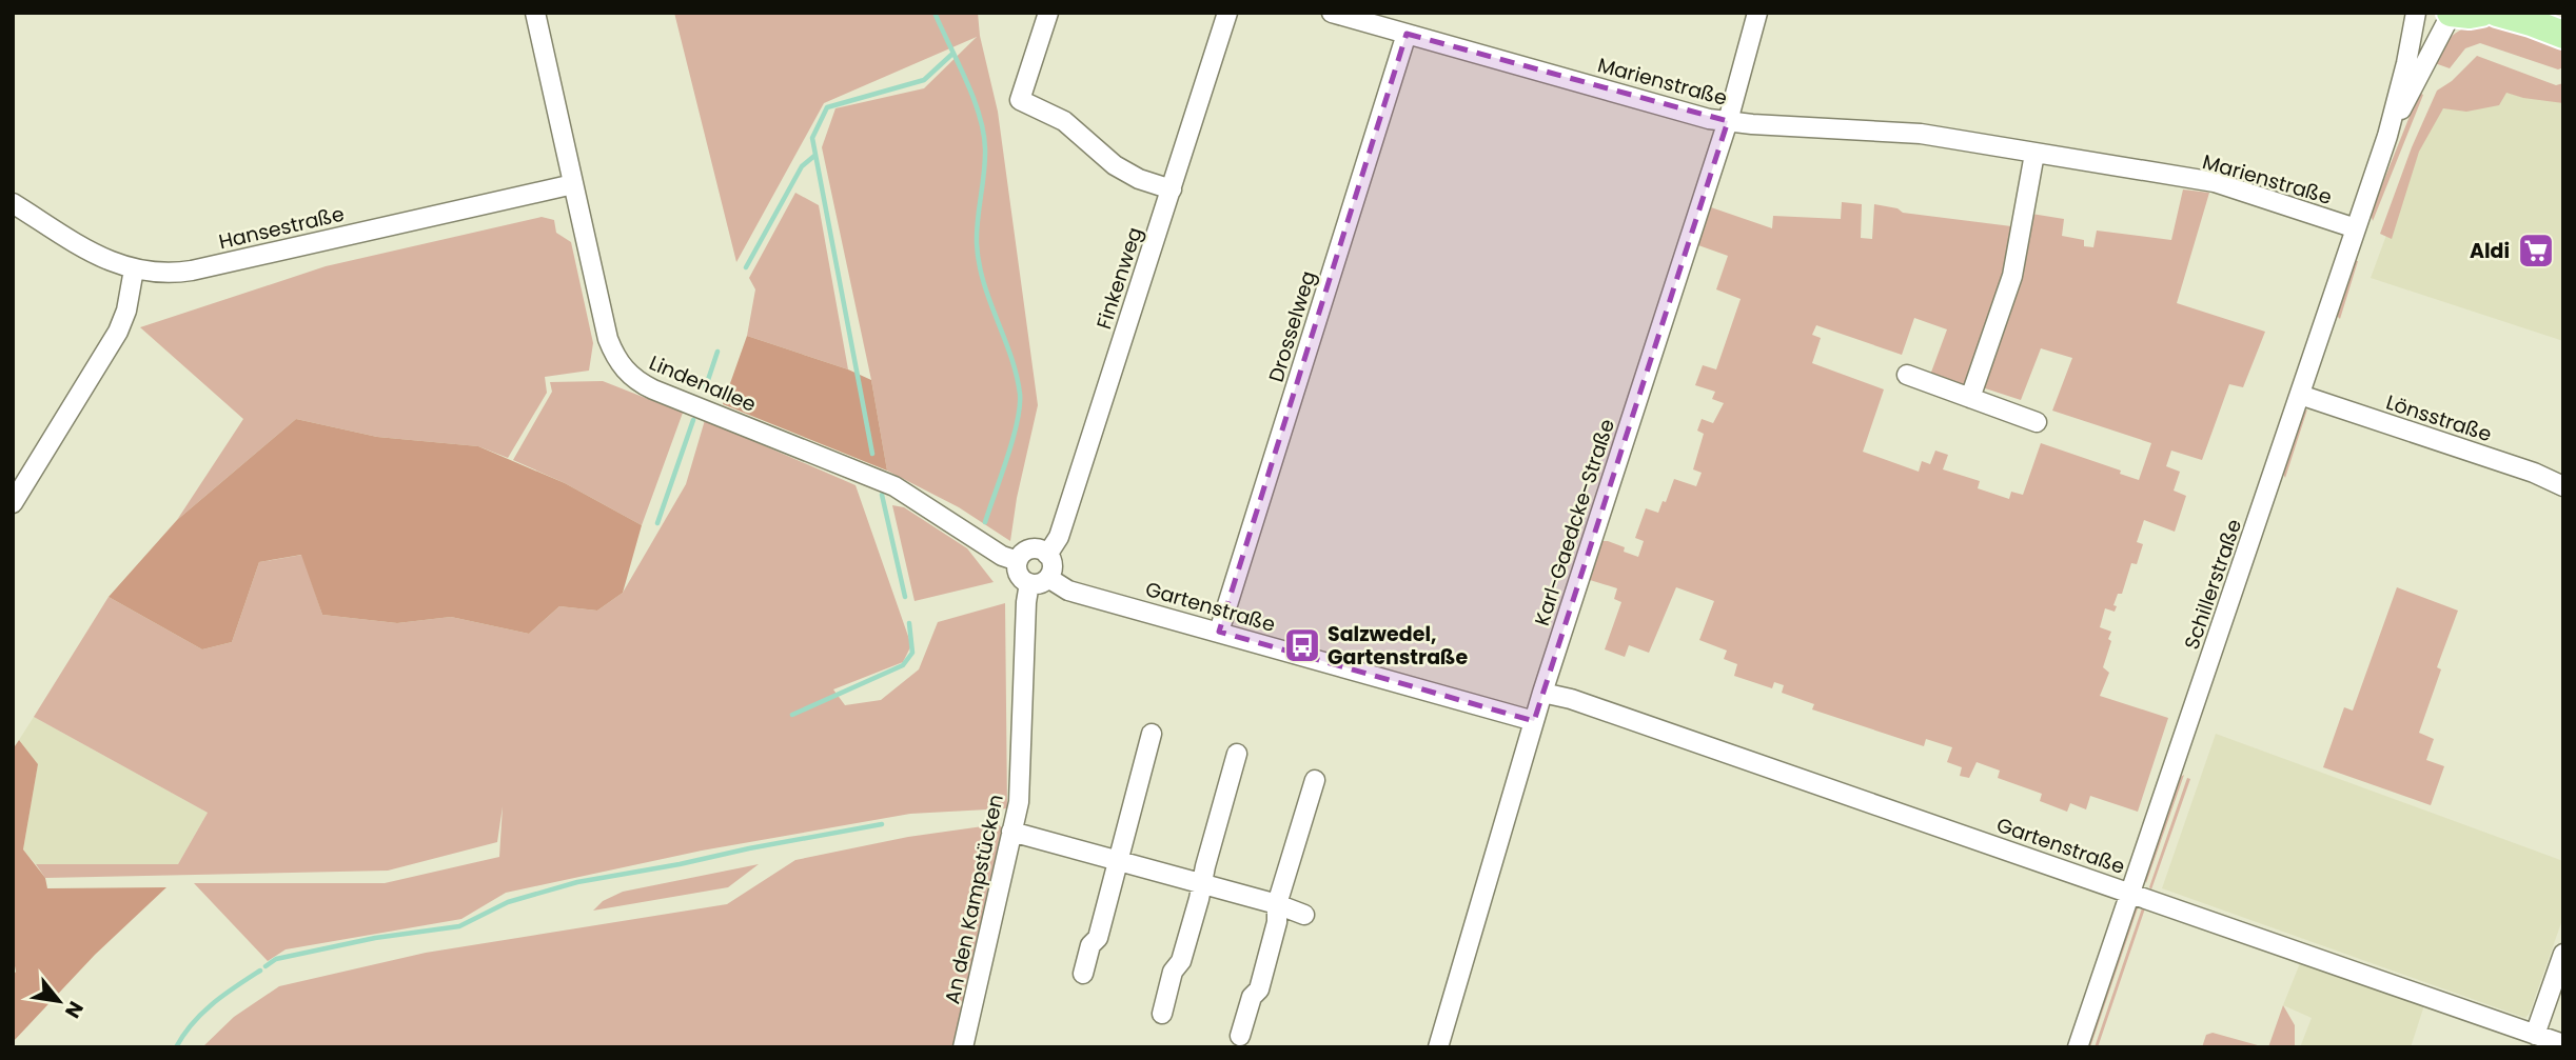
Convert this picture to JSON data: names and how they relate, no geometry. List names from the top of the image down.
{
  "streets": {
    "street": [
      "Marienstraße",
      "Hansestraße",
      "Finkenweg",
      "Drosselweg",
      "Lindenallee",
      "Lönsstraße",
      "Karl-Gaedcke-Straße",
      "Schillerstraße",
      "Gartenstraße",
      "An den Kampstücken"
    ]
  },
  "crossings": [
    ["Marienstraße", "Drosselweg"],
    ["Marienstraße", "Karl-Gaedcke-Straße"],
    ["Marienstraße", "Schillerstraße"],
    ["Hansestraße", "Lindenallee"],
    ["Finkenweg", "Lindenallee"],
    ["Finkenweg", "Gartenstraße"],
    ["Finkenweg", "An den Kampstücken"],
    ["Drosselweg", "Gartenstraße"],
    ["Lindenallee", "Gartenstraße"],
    ["Lindenallee", "An den Kampstücken"],
    ["Lönsstraße", "Schillerstraße"],
    ["Karl-Gaedcke-Straße", "Gartenstraße"],
    ["Schillerstraße", "Gartenstraße"],
    ["Gartenstraße", "An den Kampstücken"]
  ],
  "places": {
    "supermarket": ["Aldi"],
    "bus stop": ["Salzwedel, Gartenstraße"]
  },
  "north": "bottom right"
}
